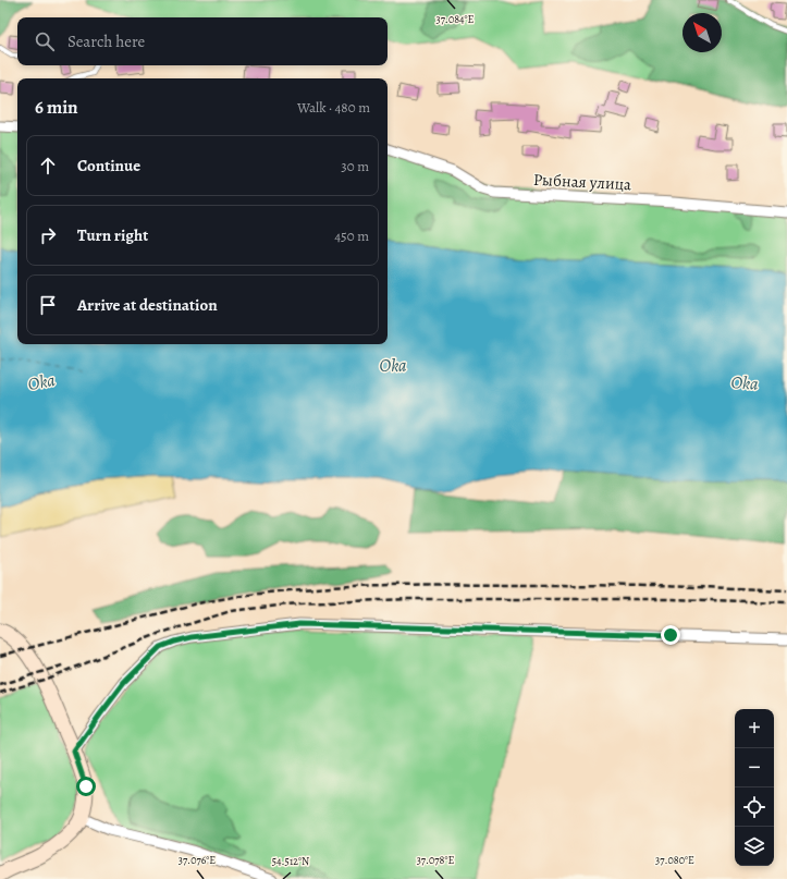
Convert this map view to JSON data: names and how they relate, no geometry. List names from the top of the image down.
{
  "streets": {
    "street": ["Рыбная улица"]
  },
  "water": ["Oka"],
  "north": "top left",
  "page": {
    "search": "Search here",
    "heading": ["6 min", "Walk · 480 m"],
    "list": [
      ["Continue", "30 m"],
      ["Turn right", "450 m"],
      "Arrive at destination"
    ],
    "map_buttons": ["+", "−"]
  },
  "coordinates": [
    "37.084°E",
    "37.076°E",
    "37.078°E",
    "37.080°E",
    "54.512°N"
  ]
}
